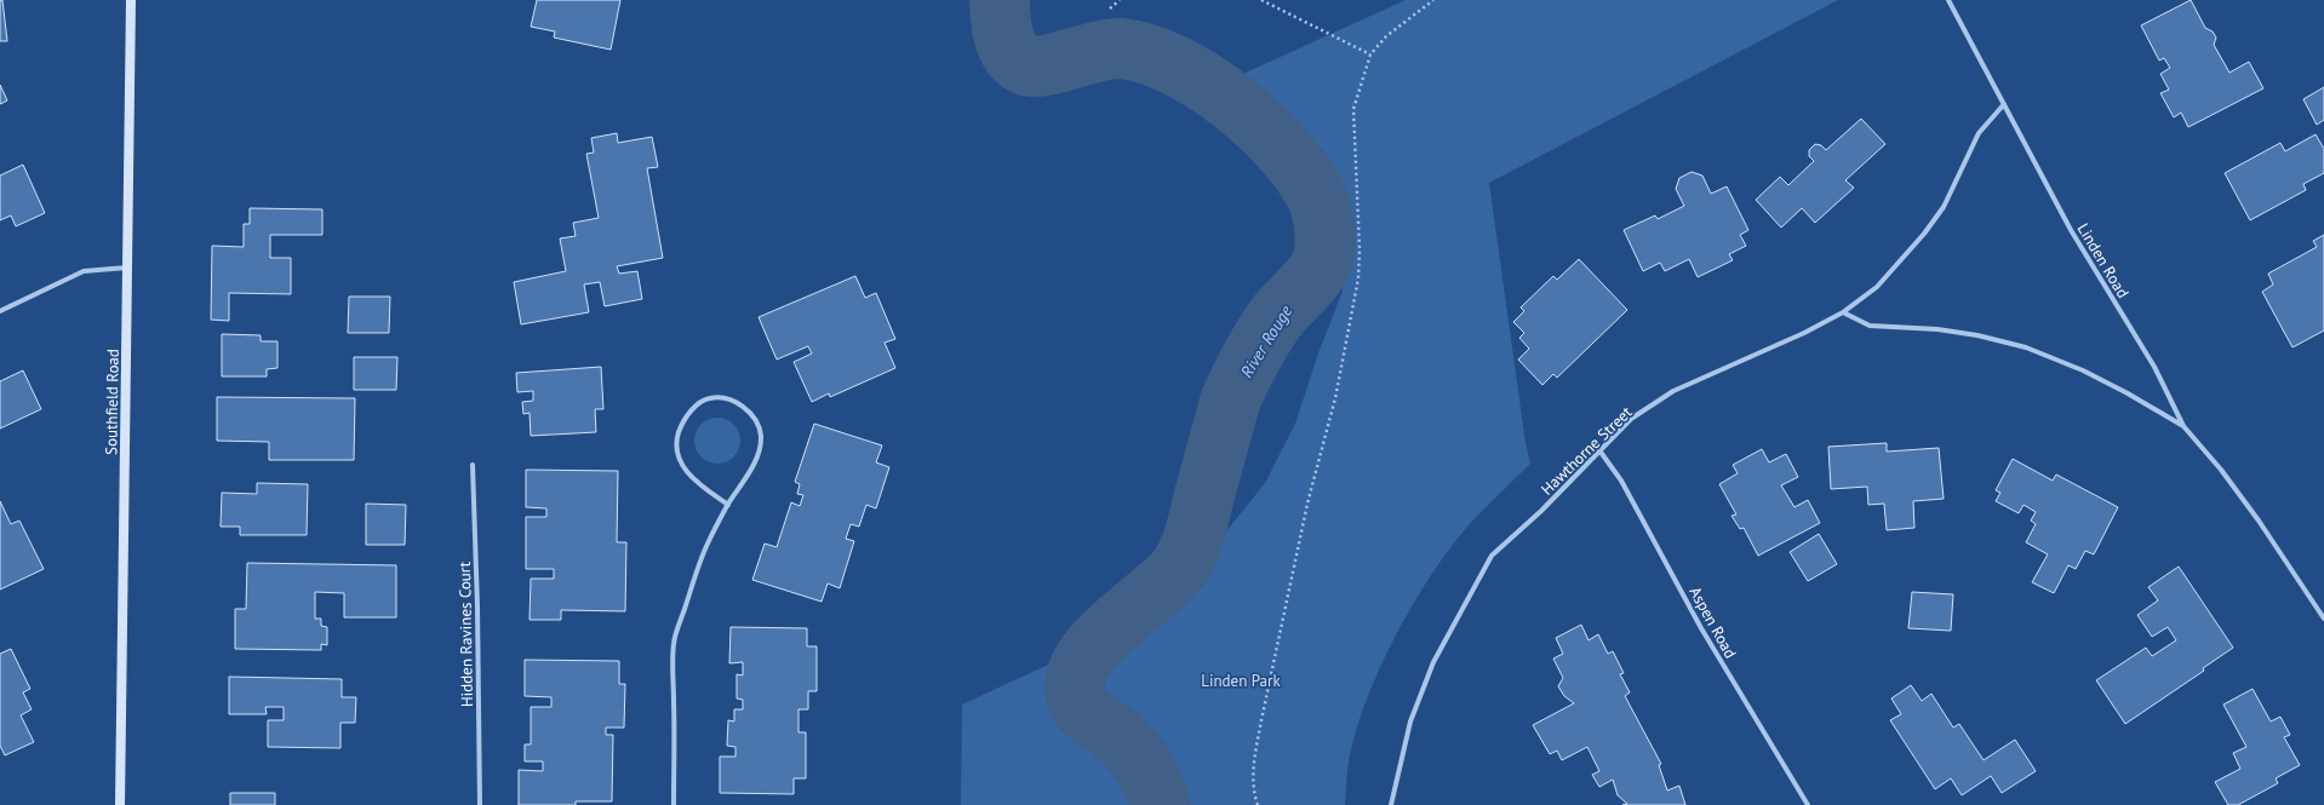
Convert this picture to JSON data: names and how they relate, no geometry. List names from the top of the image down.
{
  "streets": {
    "main road": ["Southfield Road"],
    "street": [
      "Linden Road",
      "Hawthorne Street",
      "Aspen Road",
      "Hidden Ravines Court"
    ]
  },
  "crossings": [
    ["Linden Road", "Hawthorne Street"],
    ["Hawthorne Street", "Aspen Road"]
  ],
  "water": ["River Rouge"],
  "parks": ["Linden Park"]
}
